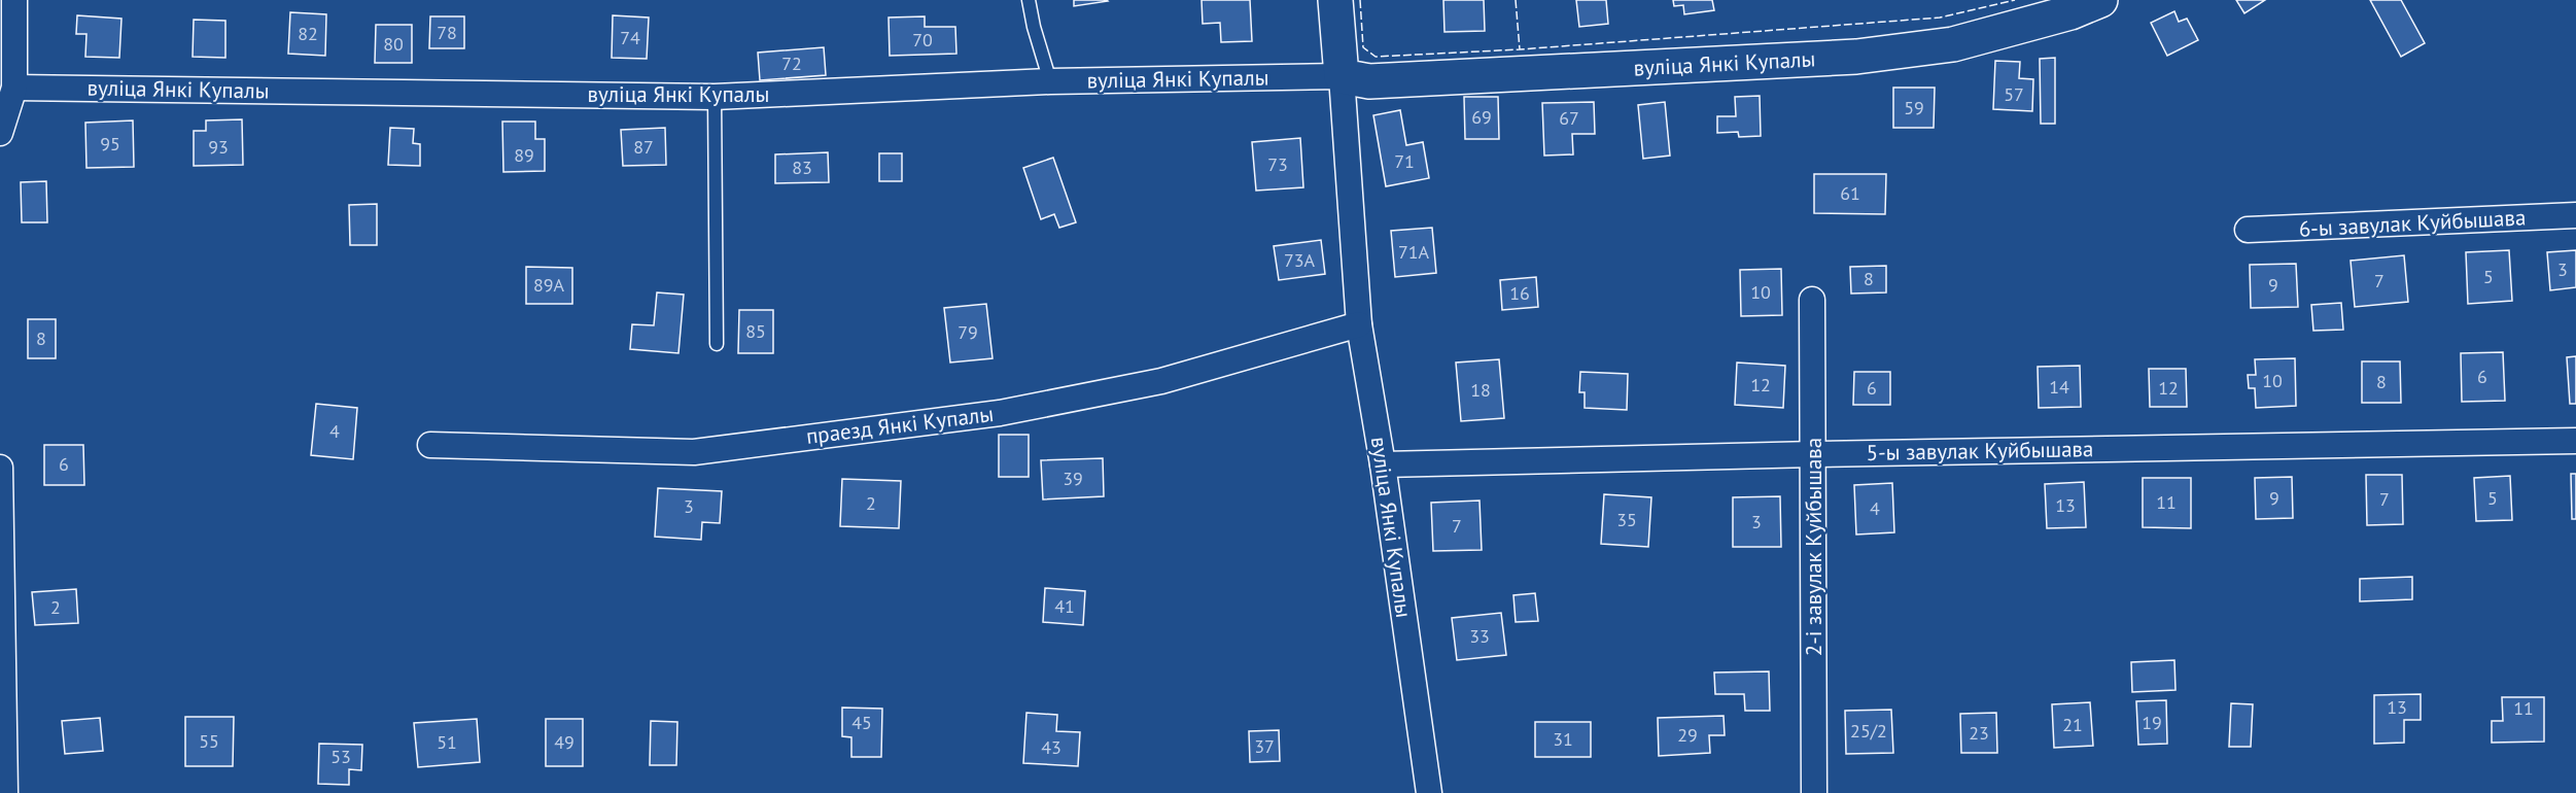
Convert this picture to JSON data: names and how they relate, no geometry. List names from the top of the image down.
{
  "streets": {
    "street": [
      "вуліца Янкі Купалы",
      "6-ы завулак Куйбышава",
      "праезд Янкі Купалы",
      "5-ы завулак Куйбышава",
      "2-і завулак Куйбышава"
    ]
  },
  "crossings": [
    ["вуліца Янкі Купалы", "праезд Янкі Купалы"],
    ["вуліца Янкі Купалы", "5-ы завулак Куйбышава"],
    ["5-ы завулак Куйбышава", "2-і завулак Куйбышава"]
  ],
  "house_numbers": [
    "78",
    "82",
    "74",
    "70",
    "80",
    "72",
    "57",
    "59",
    "69",
    "67",
    "95",
    "93",
    "87",
    "89",
    "71",
    "73",
    "83",
    "61",
    "71А",
    "73А",
    "3",
    "5",
    "8",
    "7",
    "89А",
    "9",
    "10",
    "16",
    "85",
    "79",
    "8",
    "6",
    "10",
    "8",
    "12",
    "14",
    "6",
    "12",
    "18",
    "4",
    "6",
    "39",
    "9",
    "5",
    "7",
    "11",
    "2",
    "13",
    "3",
    "4",
    "35",
    "3",
    "7",
    "41",
    "2",
    "33",
    "13",
    "11",
    "45",
    "19",
    "21",
    "25/2",
    "23",
    "29",
    "31",
    "55",
    "51",
    "49",
    "37",
    "43",
    "53"
  ]
}
